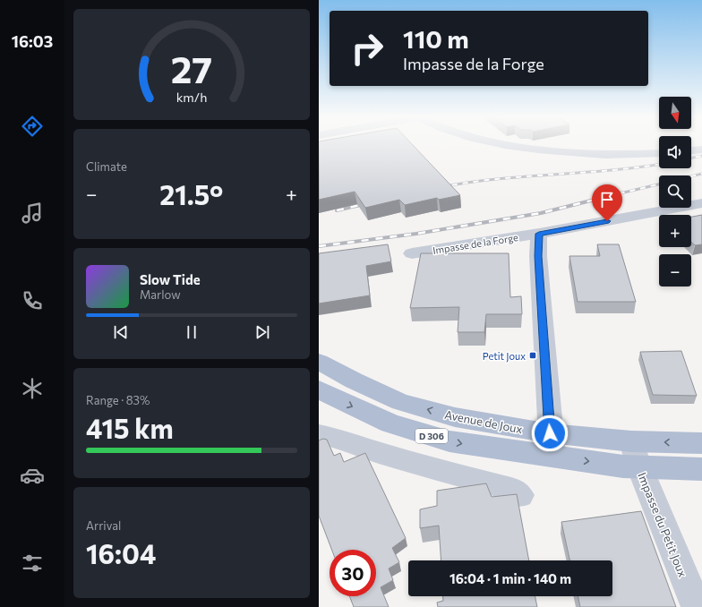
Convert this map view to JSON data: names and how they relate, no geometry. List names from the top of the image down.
{
  "streets": {
    "main road": ["Avenue de Joux", "D 306"],
    "street": ["Impasse de la Forge", "Impasse du Petit Joux"]
  },
  "crossings": [
    ["Avenue de Joux", "Impasse du Petit Joux"]
  ],
  "places": {
    "transit": ["Petit Joux"]
  },
  "north": "bottom",
  "page": {
    "tabs": "16:03",
    "turn": ["110 m", "Impasse de la Forge"],
    "map_buttons": ["+", "−"],
    "tile": [
      "Climate",
      ["Range · 83%", "415 km"],
      ["Arrival", "16:04"]
    ],
    "heat": ["−", "21.5°", "+"],
    "song": ["Slow Tide", "Marlow"],
    "limit": "30",
    "trip": "16:04 · 1 min · 140 m",
    "gauge": ["27", "km/h"]
  }
}
